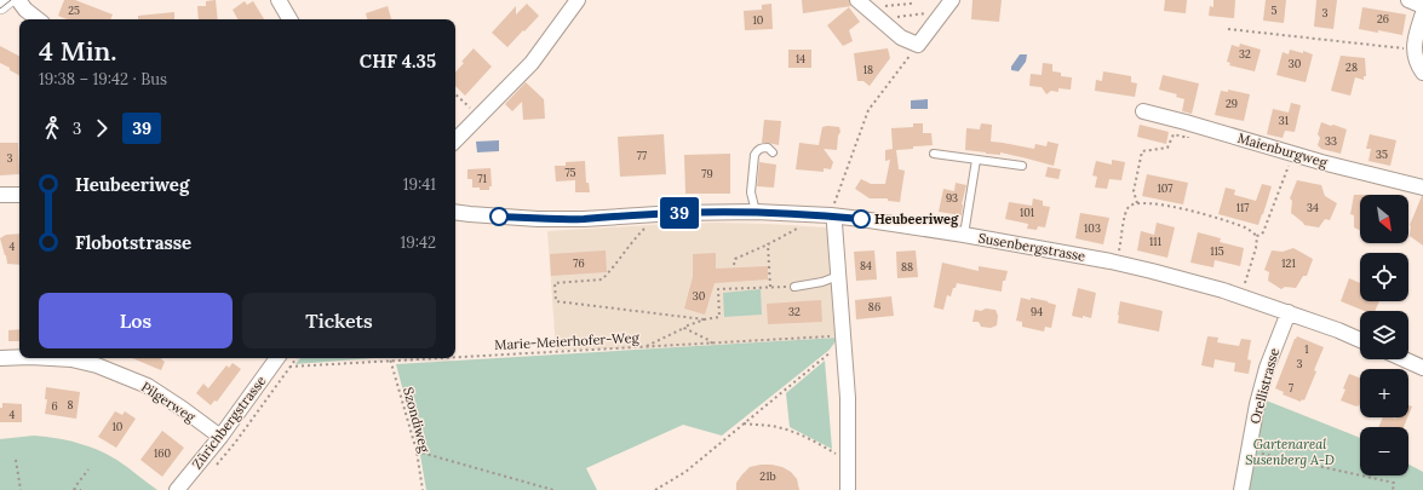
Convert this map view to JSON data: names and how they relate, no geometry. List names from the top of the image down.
{
  "streets": {
    "street": [
      "Maienburgweg",
      "Susenbergstrasse",
      "Orellistrasse",
      "Pilgerweg",
      "Zürichbergstrasse"
    ],
    "path": ["Marie-Meierhofer-Weg", "Szondiweg"]
  },
  "crossings": [
    ["Susenbergstrasse", "Orellistrasse"],
    ["Marie-Meierhofer-Weg", "Szondiweg"],
    ["Pilgerweg", "Zürichbergstrasse"]
  ],
  "parks": ["Gartenareal Susenberg A-D"],
  "places": ["Heubeeriweg"],
  "lines": ["bus line 39"],
  "house_numbers": [
    "25",
    "5",
    "3",
    "26",
    "10",
    "32",
    "14",
    "30",
    "28",
    "18",
    "29",
    "31",
    "33",
    "35",
    "77",
    "3",
    "75",
    "79",
    "71",
    "107",
    "93",
    "117",
    "34",
    "101",
    "103",
    "111",
    "4",
    "115",
    "76",
    "121",
    "84",
    "88",
    "30",
    "86",
    "32",
    "94",
    "1",
    "3",
    "7",
    "8",
    "6",
    "4",
    "10",
    "160",
    "21b"
  ],
  "north": "bottom right",
  "page": {
    "on_map": "39",
    "heading": ["4 Min.", "19:38 – 19:42 · Bus", "CHF 4.35"],
    "legs": ["3", "39"],
    "list": [
      {
        "name": "Heubeeriweg",
        "value": "19:41"
      },
      {
        "name": "Flobotstrasse",
        "value": "19:42"
      }
    ],
    "map_buttons": ["+", "−"],
    "buttons": ["Los", "Tickets"]
  }
}
